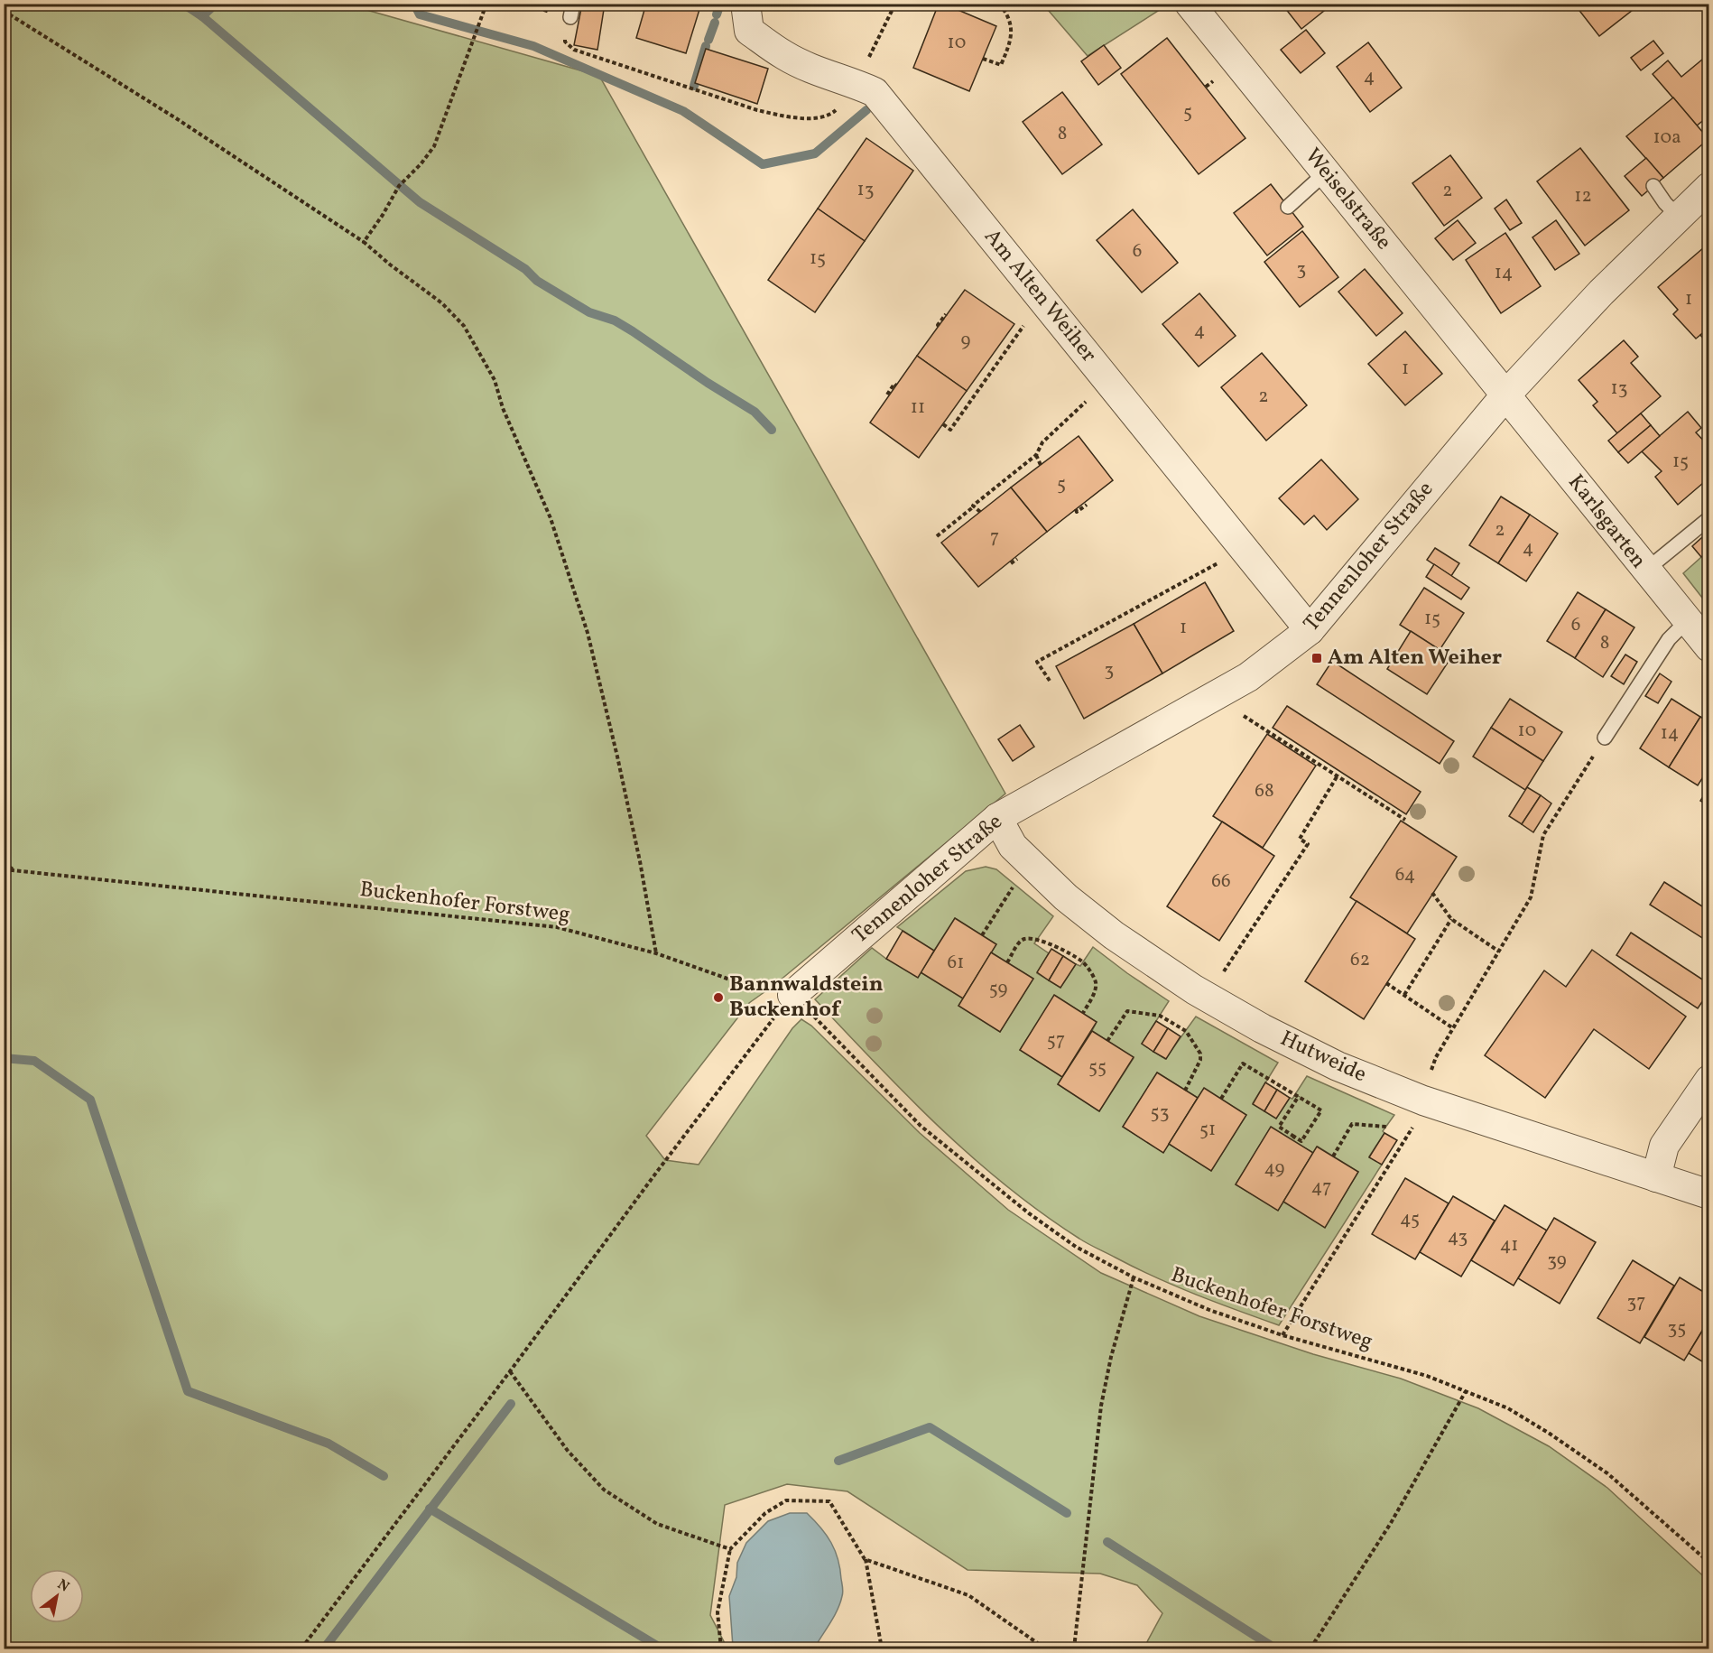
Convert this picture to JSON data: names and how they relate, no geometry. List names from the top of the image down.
{
  "streets": {
    "street": [
      "Weiselstraße",
      "Am Alten Weiher",
      "Karlsgarten",
      "Tennenloher Straße",
      "Hutweide"
    ],
    "path": ["Buckenhofer Forstweg"]
  },
  "crossings": [
    ["Weiselstraße", "Karlsgarten"],
    ["Weiselstraße", "Tennenloher Straße"],
    ["Am Alten Weiher", "Tennenloher Straße"],
    ["Karlsgarten", "Tennenloher Straße"],
    ["Tennenloher Straße", "Buckenhofer Forstweg"],
    ["Tennenloher Straße", "Hutweide"]
  ],
  "places": {
    "transit": ["Am Alten Weiher"],
    "other": ["Bannwaldstein Buckenhof"]
  },
  "house_numbers": [
    "10",
    "4",
    "5",
    "8",
    "10a",
    "13",
    "2",
    "12",
    "6",
    "15",
    "3",
    "14",
    "1",
    "4",
    "9",
    "1",
    "13",
    "2",
    "11",
    "15",
    "5",
    "2",
    "7",
    "4",
    "15",
    "6",
    "1",
    "8",
    "3",
    "10",
    "14",
    "68",
    "64",
    "66",
    "62",
    "61",
    "59",
    "57",
    "55",
    "53",
    "51",
    "49",
    "47",
    "45",
    "43",
    "41",
    "39",
    "37",
    "35"
  ],
  "north": "top right"
}
